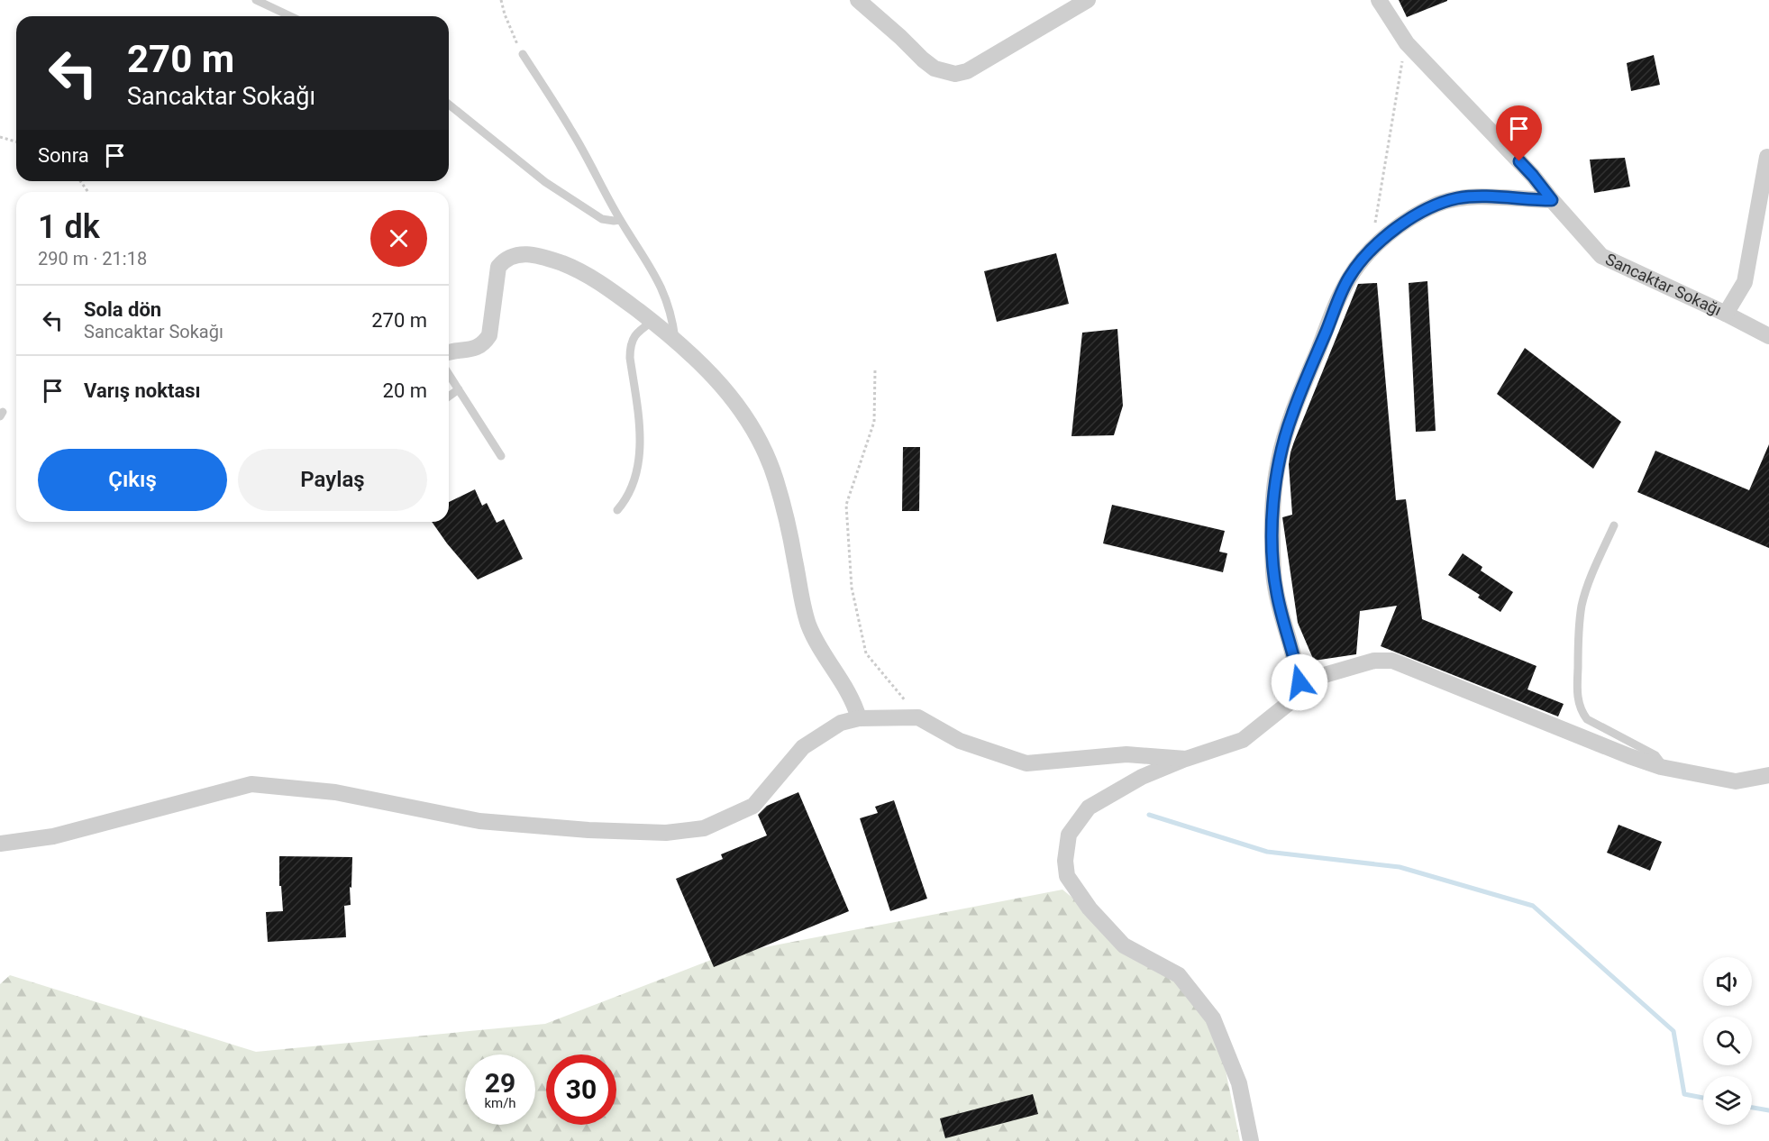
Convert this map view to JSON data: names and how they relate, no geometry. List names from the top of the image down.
{
  "streets": {
    "street": ["Sancaktar Sokağı"]
  },
  "page": {
    "turn": ["270 m", "Sancaktar Sokağı"],
    "then": "Sonra",
    "heading": ["1 dk", "290 m · 21:18"],
    "list": [
      {
        "name": "Sola dön",
        "note": "Sancaktar Sokağı",
        "value": "270 m"
      },
      {
        "name": "Varış noktası",
        "value": "20 m"
      }
    ],
    "buttons": ["Çıkış", "Paylaş"],
    "speed": "29 km/h",
    "limit": "30"
  }
}
